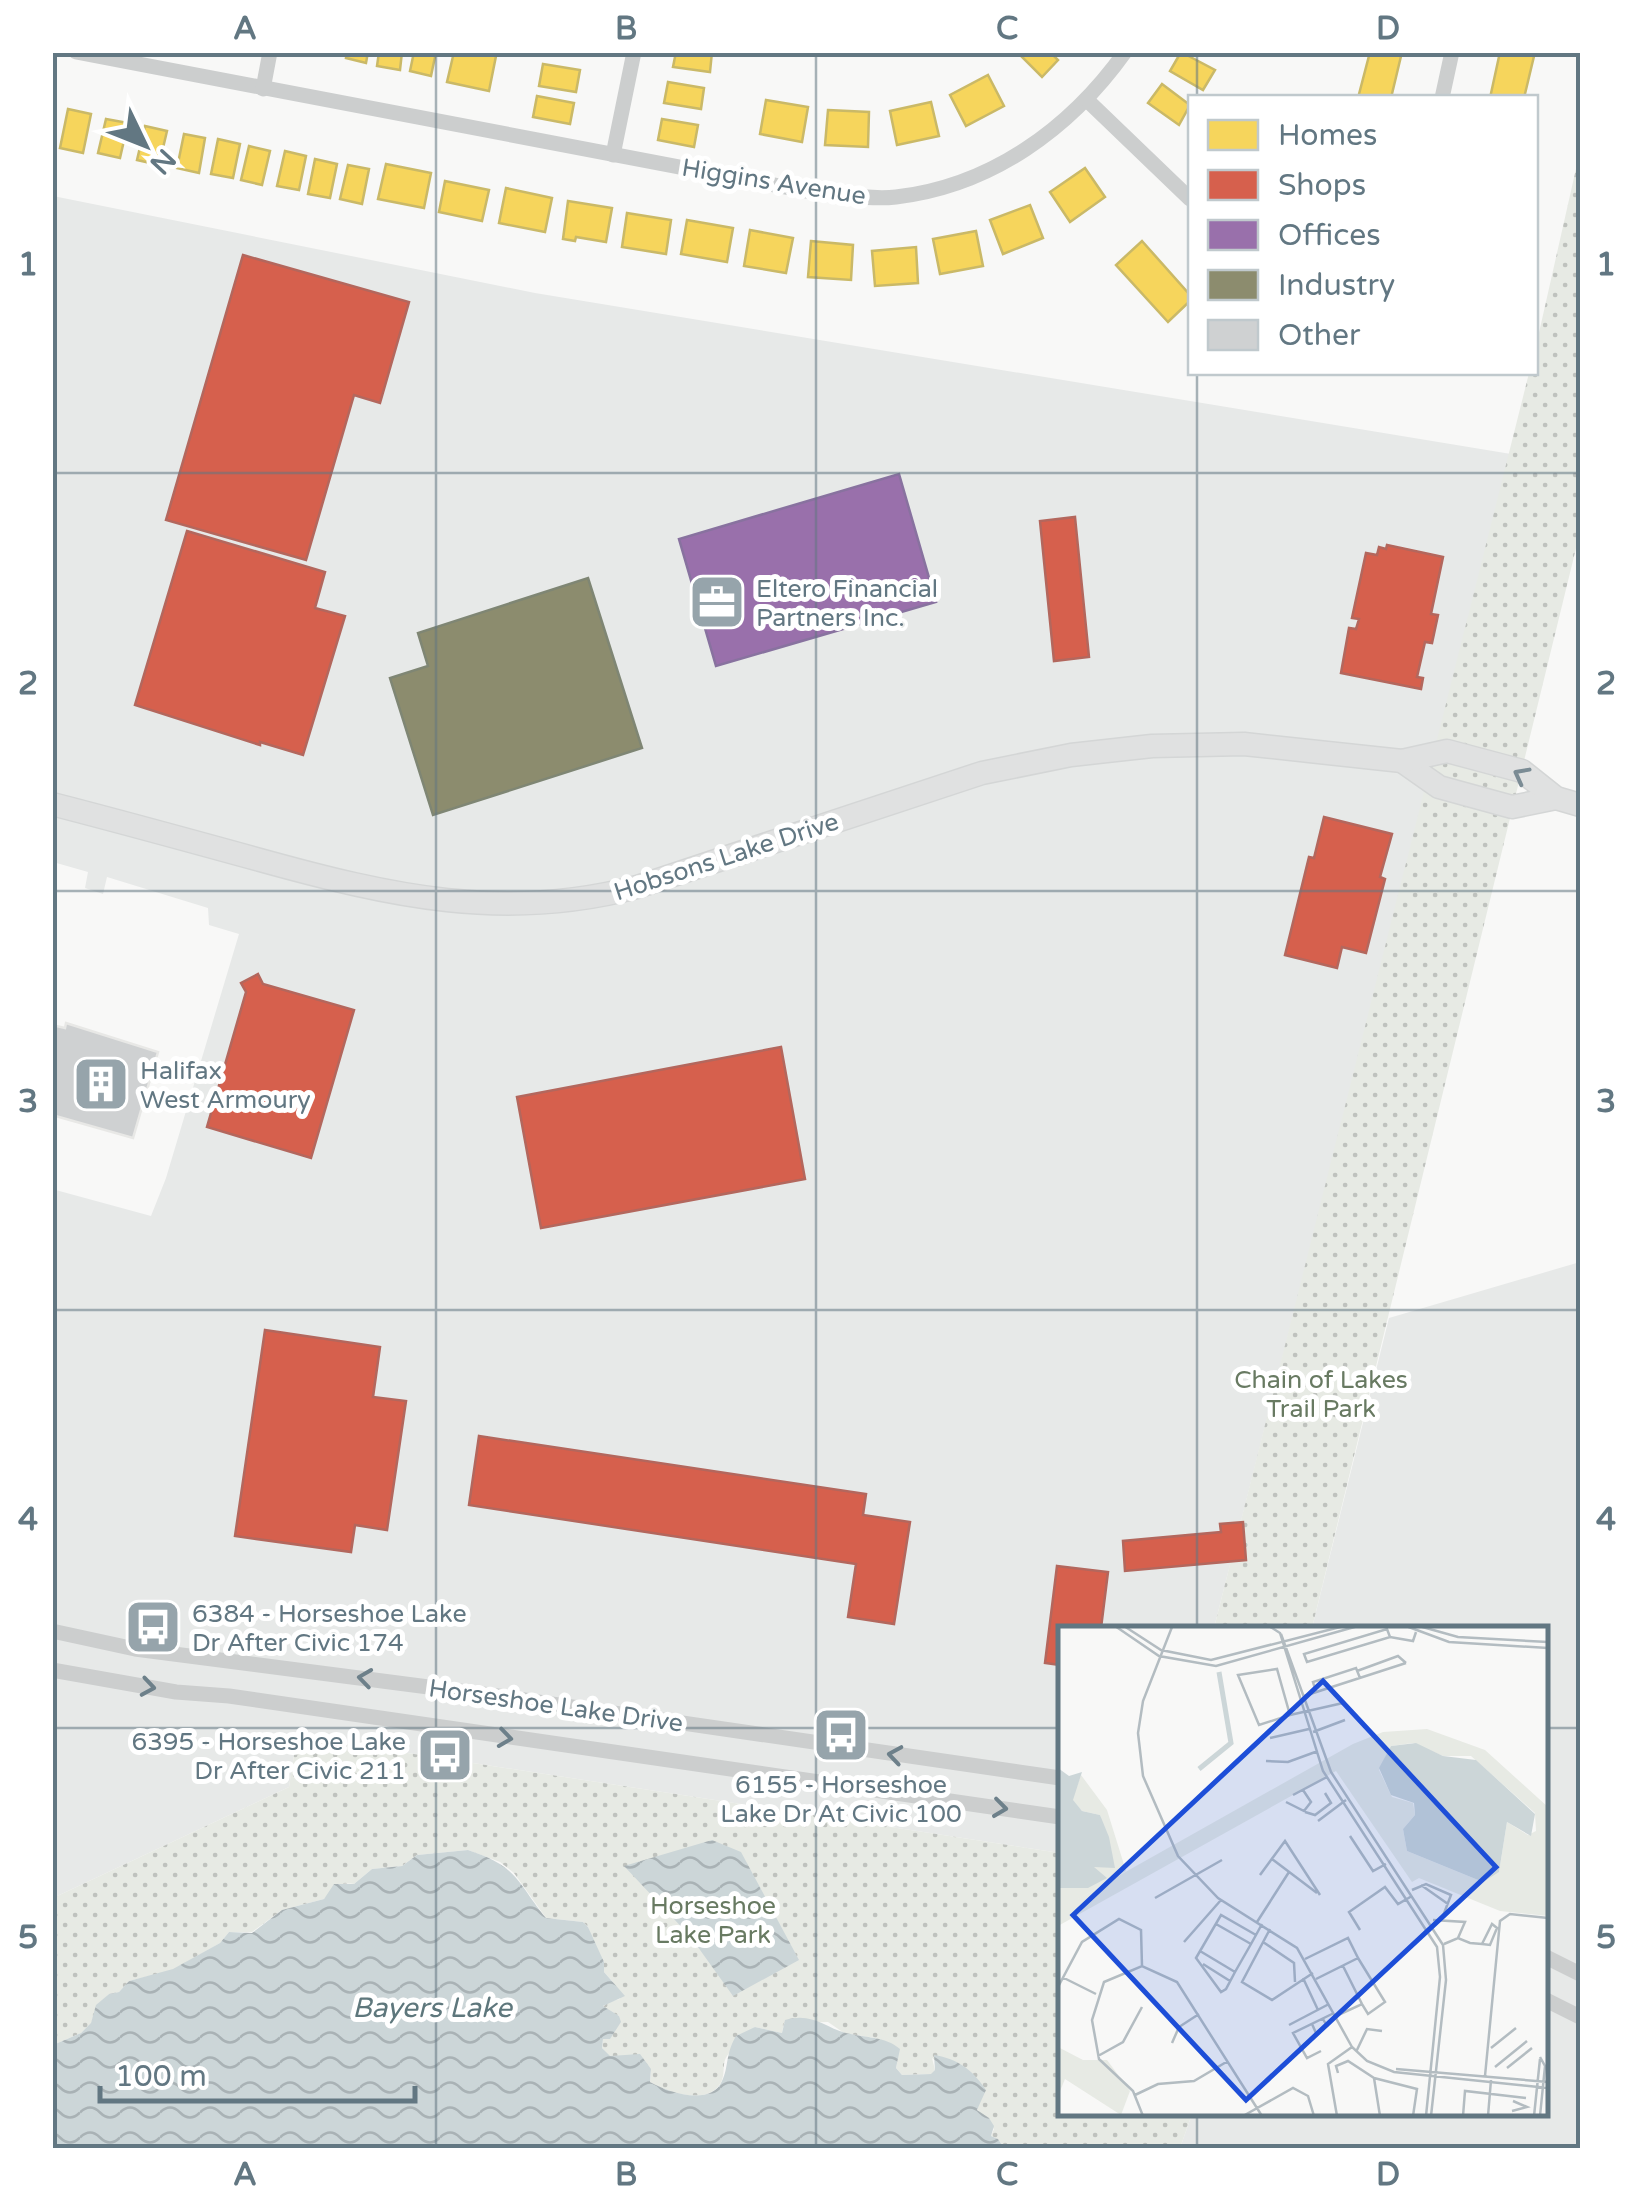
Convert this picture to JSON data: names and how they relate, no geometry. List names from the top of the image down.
{
  "streets": {
    "street": ["Higgins Avenue", "Hobsons Lake Drive", "Horseshoe Lake Drive"]
  },
  "water": ["Bayers Lake"],
  "parks": ["Chain of Lakes Trail Park", "Horseshoe Lake Park"],
  "places": {
    "office": ["Eltero Financial Partners Inc."],
    "building": ["Halifax West Armoury"],
    "bus stop": ["6384 - Horseshoe Lake Dr After Civic 174", "6155 - Horseshoe Lake Dr At Civic 100", "6395 - Horseshoe Lake Dr After Civic 211"]
  },
  "legend": [
    "Homes",
    "Shops",
    "Offices",
    "Industry",
    "Other"
  ],
  "scale_bar": "100 m",
  "north": "bottom right",
  "grid": {
    "columns": [
      "A",
      "B",
      "C",
      "D"
    ],
    "rows": [
      "1",
      "2",
      "3",
      "4",
      "5"
    ]
  }
}
